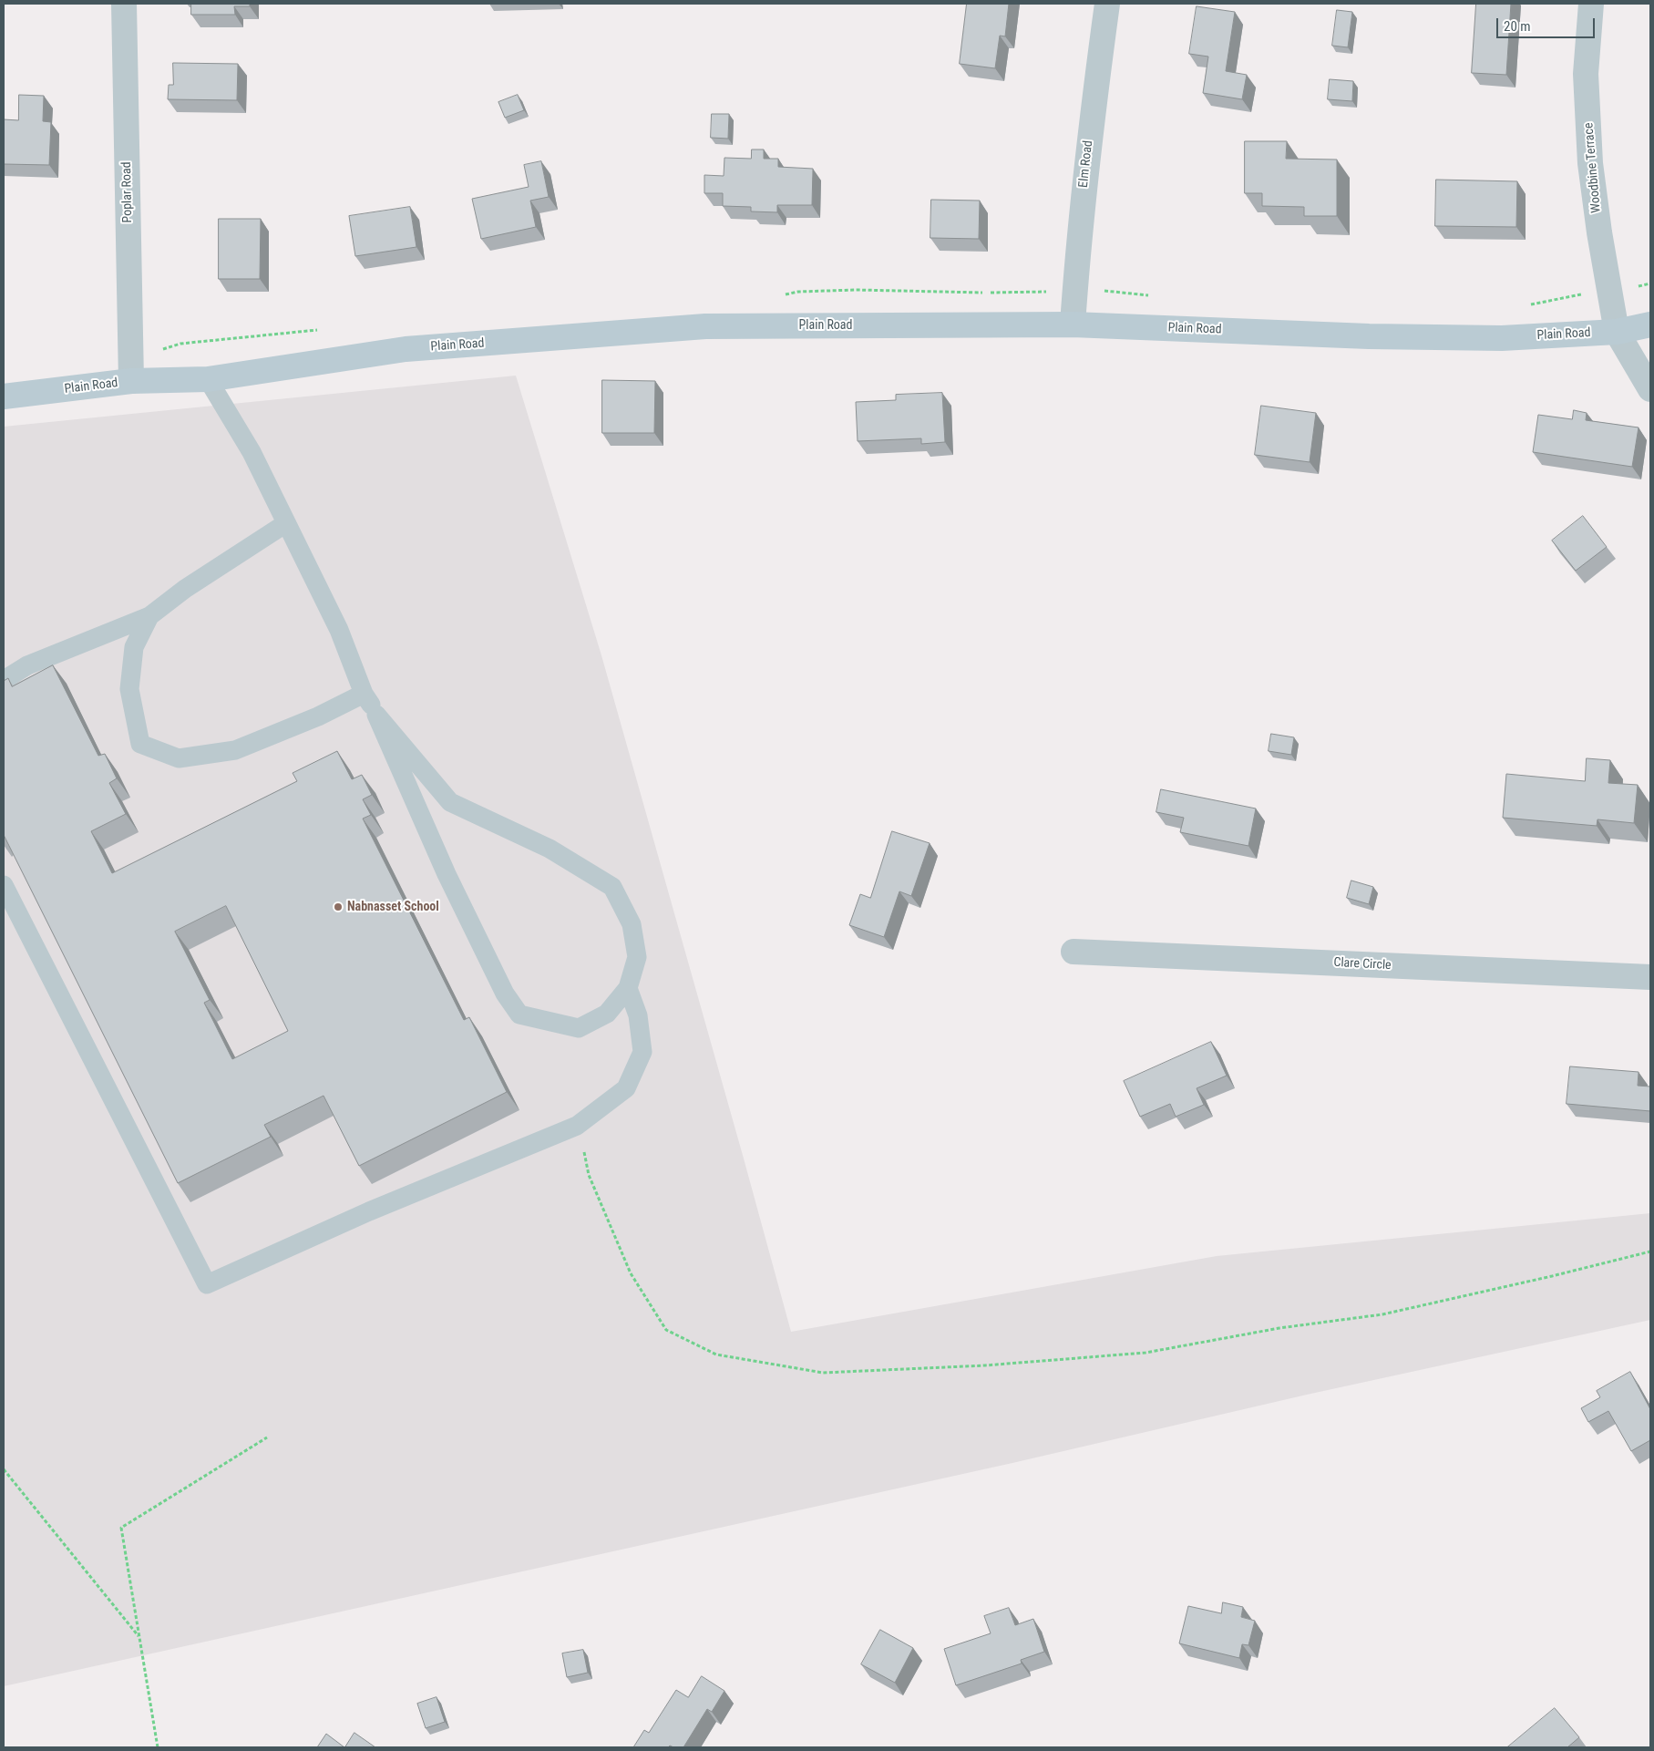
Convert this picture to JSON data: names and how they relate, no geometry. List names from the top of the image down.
{
  "streets": {
    "main road": ["Plain Road"],
    "street": [
      "Elm Road",
      "Woodbine Terrace",
      "Poplar Road",
      "Clare Circle"
    ]
  },
  "crossings": [
    ["Elm Road", "Plain Road"],
    ["Woodbine Terrace", "Plain Road"],
    ["Poplar Road", "Plain Road"]
  ],
  "places": ["Nabnasset School"],
  "scale_bar": "20 m"
}
